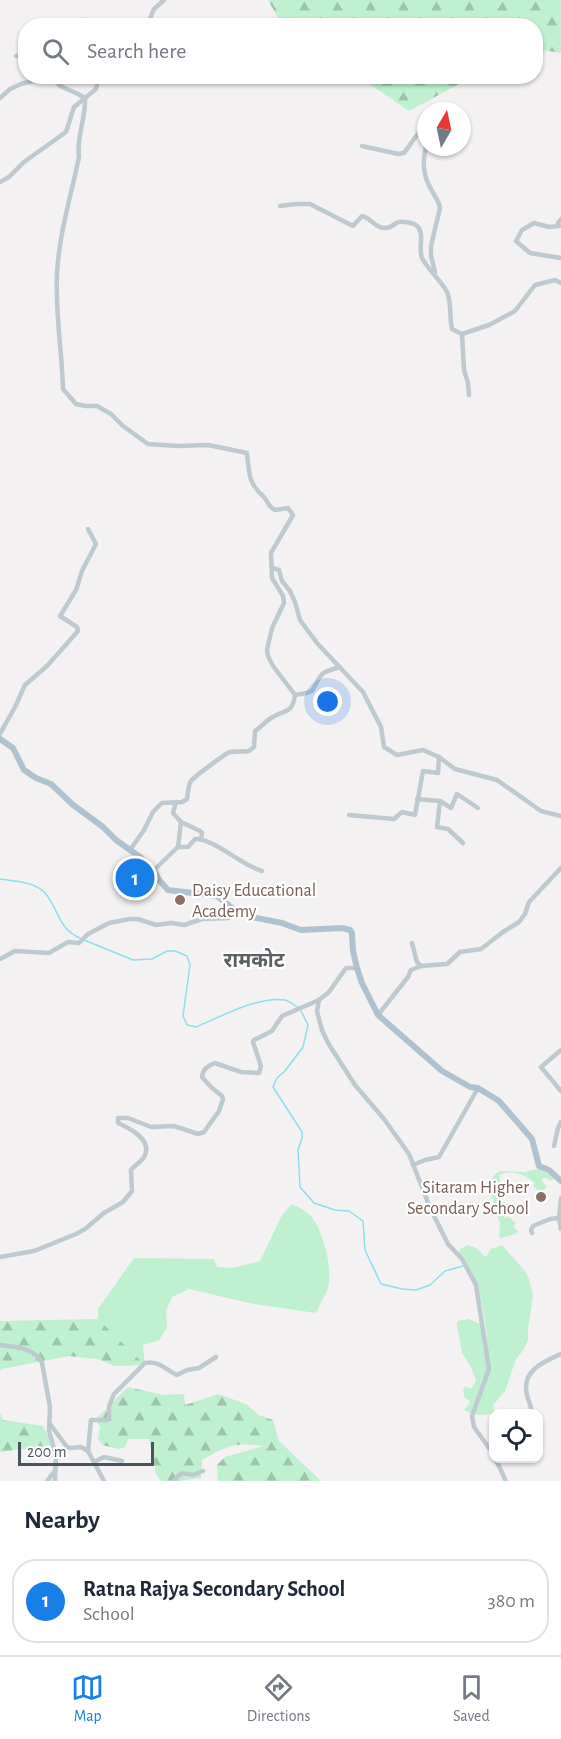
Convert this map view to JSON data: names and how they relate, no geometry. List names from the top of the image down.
{
  "districts": ["रामकोट"],
  "places": ["Daisy Educational Academy", "Sitaram Higher Secondary School"],
  "scale_bar": "200 m",
  "north": "top",
  "page": {
    "search": "Search here",
    "pins": "1",
    "scale": "200 m",
    "heading": "Nearby",
    "list": [
      {
        "mark": "1",
        "name": "Ratna Rajya Secondary School",
        "note": "School",
        "value": "380 m"
      }
    ],
    "nav": ["Map", "Directions", "Saved"]
  }
}
